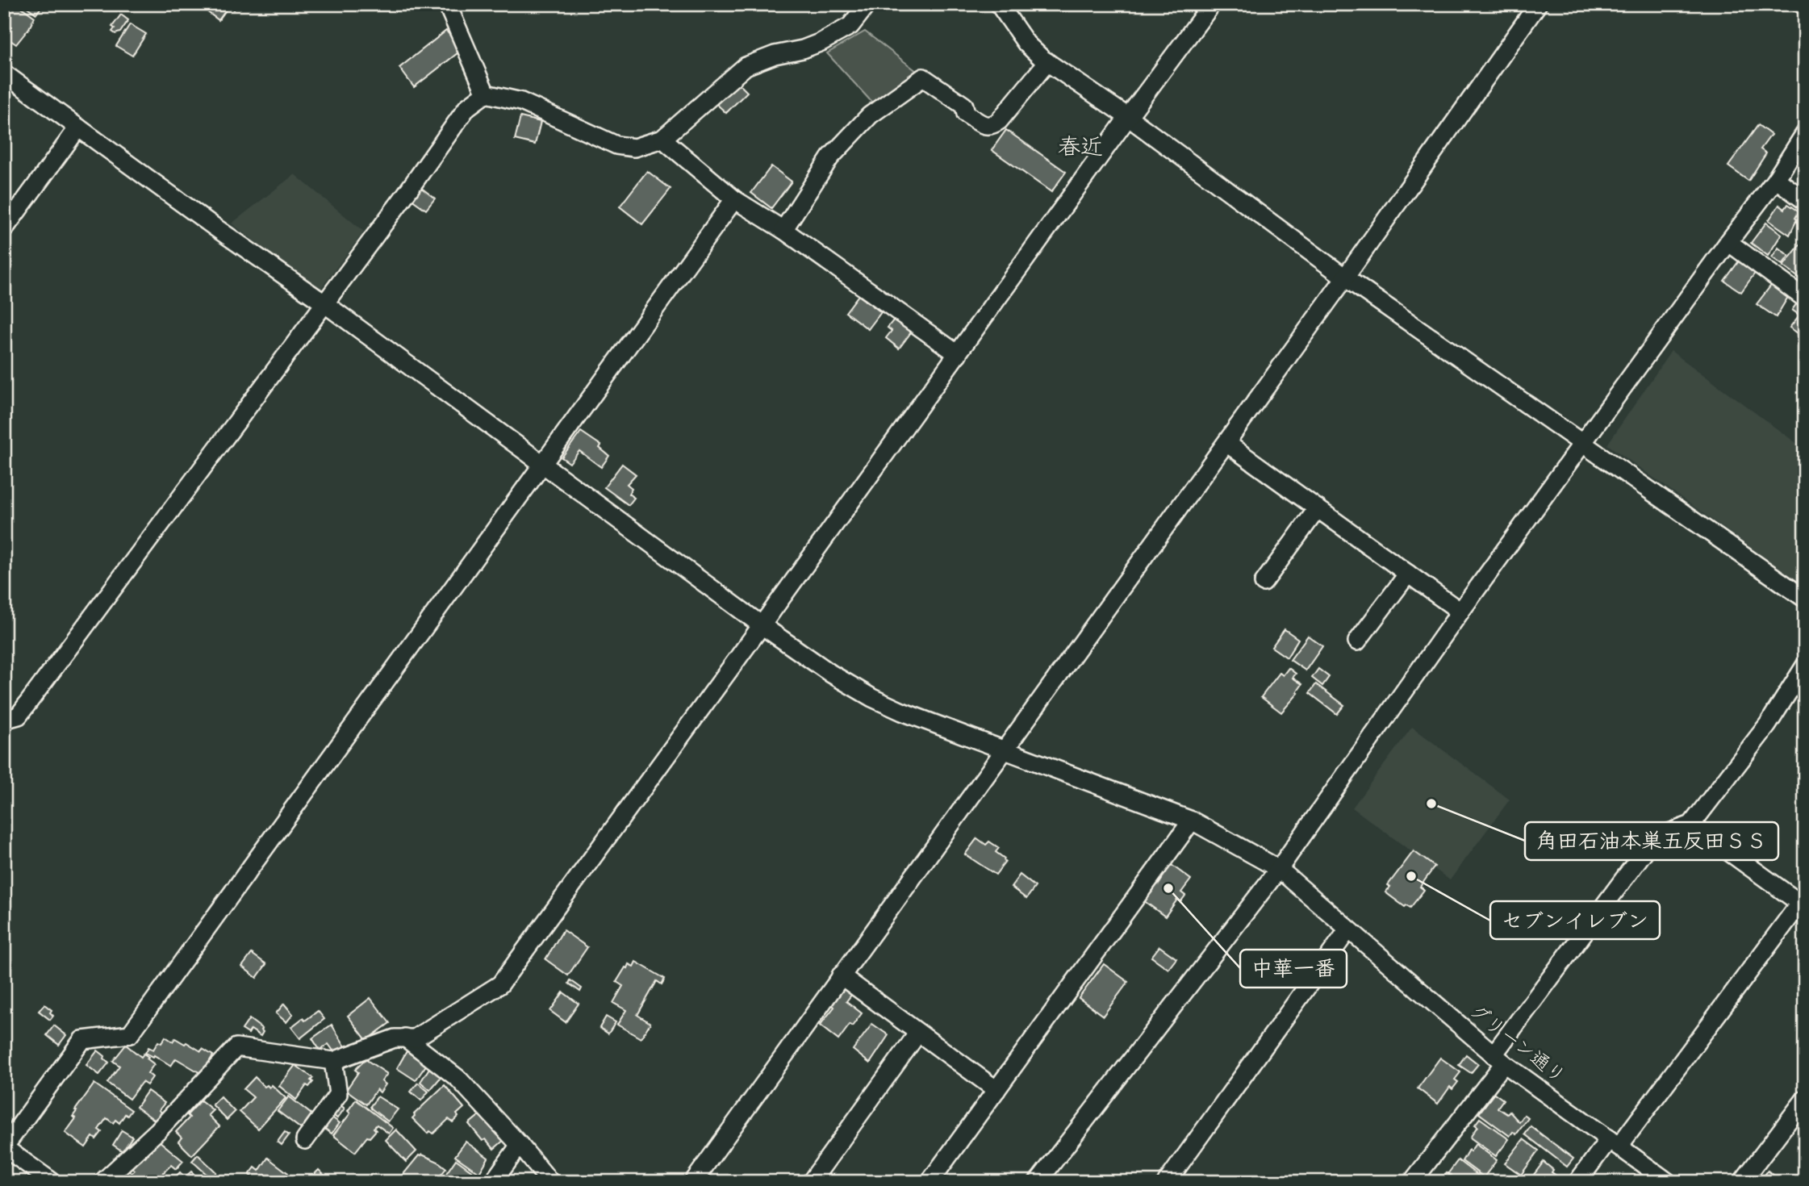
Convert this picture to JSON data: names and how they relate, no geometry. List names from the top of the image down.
{
  "streets": {
    "street": ["グリーン通り"]
  },
  "districts": ["春近"],
  "places": ["角田石油本巣五反田ＳＳ", "セブンイレブン", "中華一番"]
}
